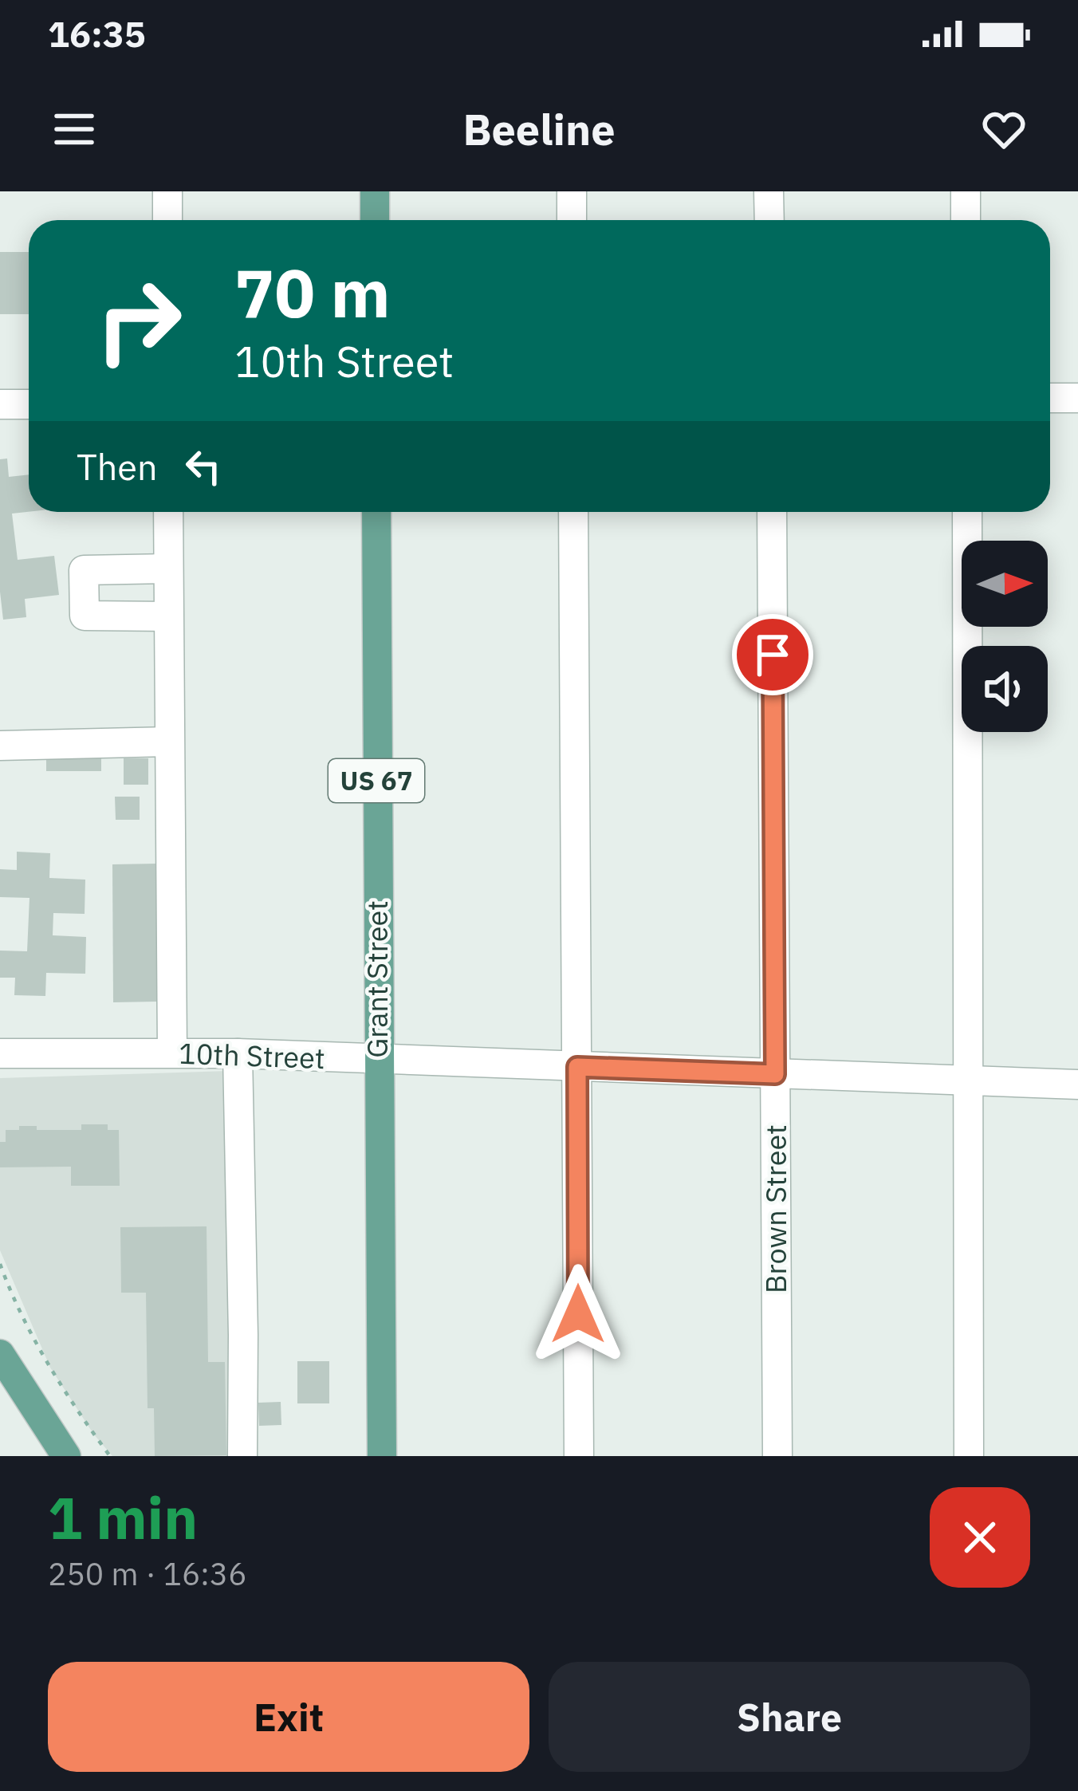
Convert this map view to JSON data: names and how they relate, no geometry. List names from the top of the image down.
{
  "streets": {
    "main road": ["US 67", "Grant Street"],
    "street": ["10th Street", "Brown Street"]
  },
  "crossings": [
    ["Grant Street", "10th Street"],
    ["10th Street", "Brown Street"]
  ],
  "north": "right",
  "page": {
    "status": "16:35",
    "header": "Beeline",
    "turn": ["70 m", "10th Street"],
    "then": "Then",
    "heading": ["1 min", "250 m · 16:36"],
    "buttons": ["Exit", "Share"]
  }
}
